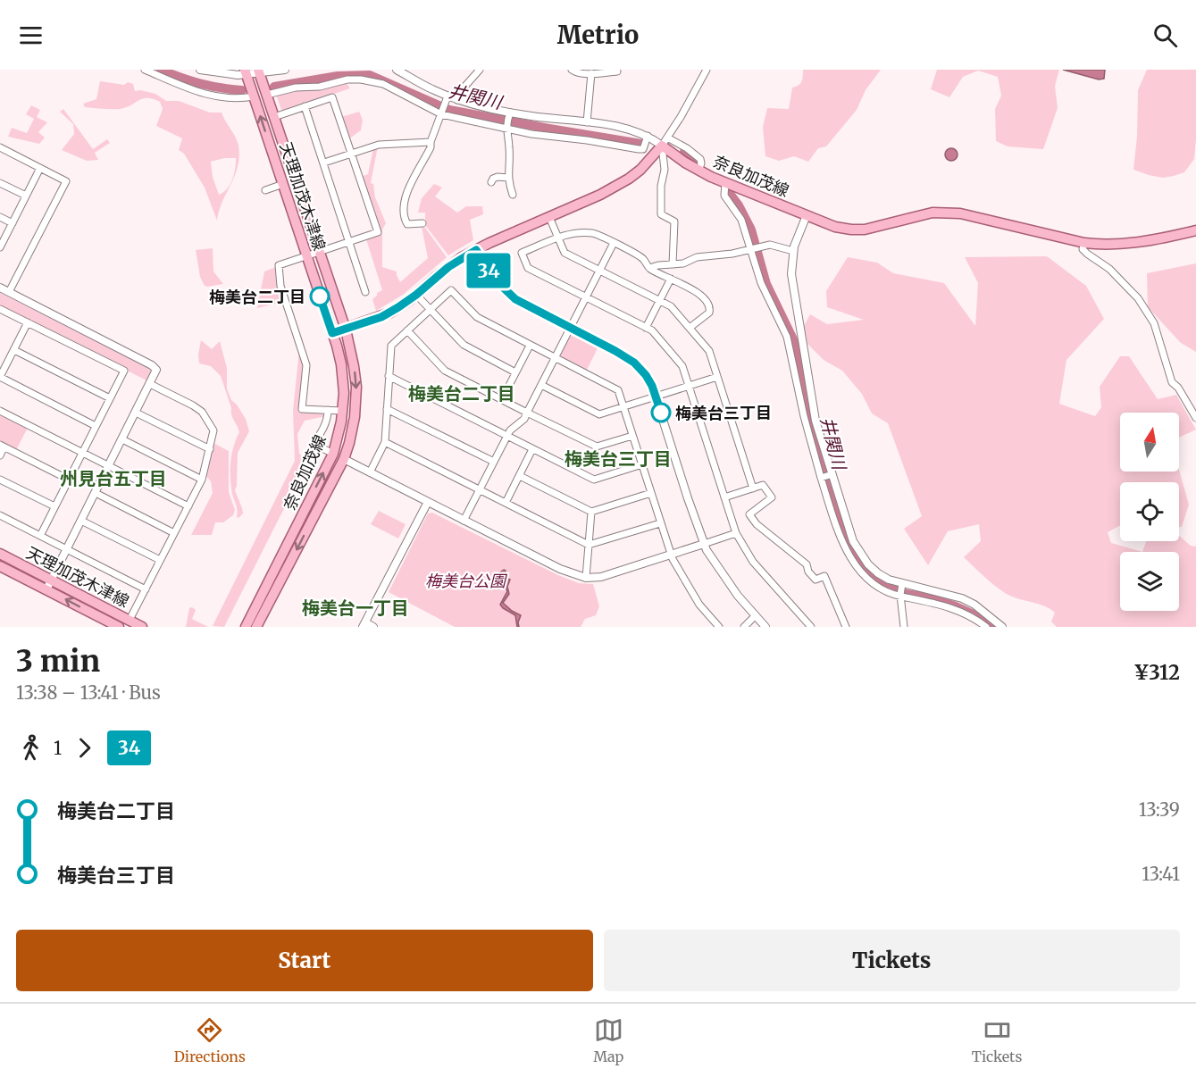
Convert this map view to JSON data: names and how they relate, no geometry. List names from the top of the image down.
{
  "streets": {
    "main road": ["奈良加茂線", "天理加茂木津線"]
  },
  "crossings": [
    ["奈良加茂線", "天理加茂木津線"]
  ],
  "districts": [
    "梅美台二丁目",
    "梅美台三丁目",
    "州見台五丁目",
    "梅美台一丁目"
  ],
  "water": ["井関川"],
  "parks": ["梅美台公園"],
  "places": ["梅美台二丁目", "梅美台三丁目"],
  "lines": ["bus line 34"],
  "north": "top",
  "page": {
    "header": "Metrio",
    "on_map": "34",
    "heading": ["3 min", "13:38 – 13:41 · Bus", "¥312"],
    "legs": ["1", "34"],
    "list": [
      {
        "name": "梅美台二丁目",
        "value": "13:39"
      },
      {
        "name": "梅美台三丁目",
        "value": "13:41"
      }
    ],
    "buttons": ["Start", "Tickets"],
    "tabs": ["Directions", "Map", "Tickets"]
  }
}
